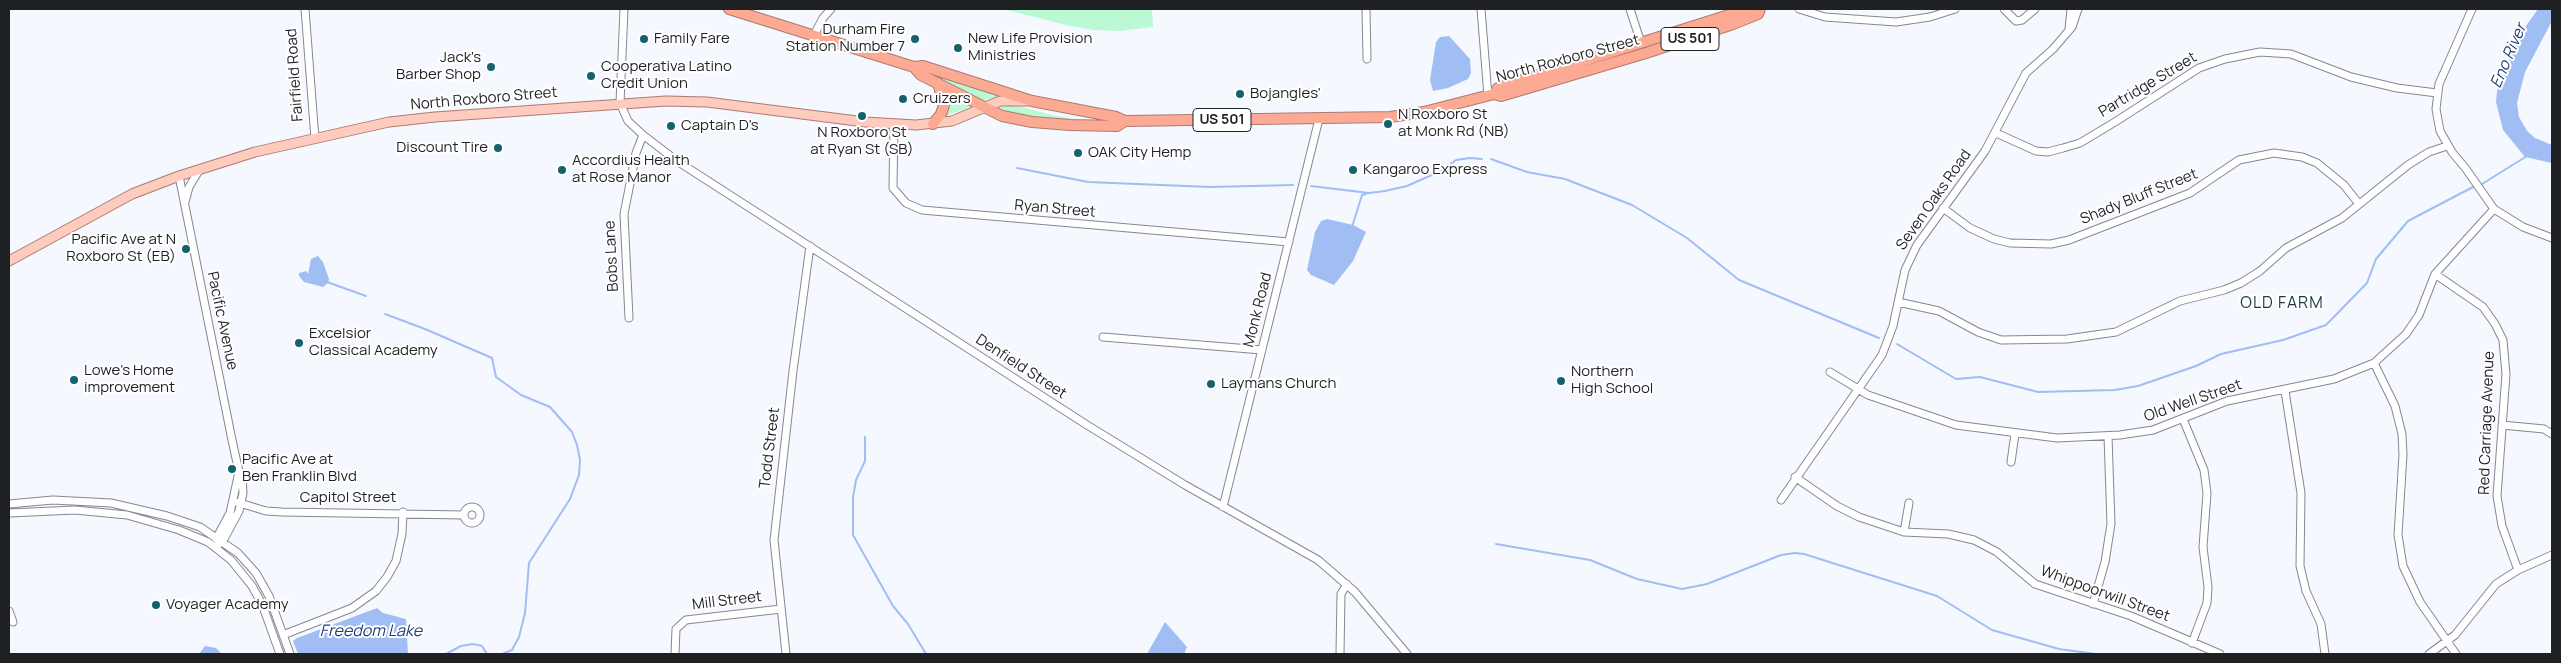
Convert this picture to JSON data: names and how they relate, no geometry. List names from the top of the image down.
{
  "streets": {
    "highway": ["US 501", "North Roxboro Street"],
    "street": [
      "Fairfield Road",
      "Partridge Street",
      "Shady Bluff Street",
      "Seven Oaks Road",
      "Ryan Street",
      "Bobs Lane",
      "Monk Road",
      "Pacific Avenue",
      "Denfield Street",
      "Old Well Street",
      "Red Carriage Avenue",
      "Todd Street",
      "Capitol Street",
      "Whippoorwill Street",
      "Mill Street"
    ]
  },
  "crossings": [
    ["US 501", "North Roxboro Street"],
    ["North Roxboro Street", "Fairfield Road"],
    ["North Roxboro Street", "Ryan Street"],
    ["North Roxboro Street", "Monk Road"],
    ["North Roxboro Street", "Pacific Avenue"],
    ["North Roxboro Street", "Denfield Street"],
    ["Partridge Street", "Seven Oaks Road"],
    ["Shady Bluff Street", "Seven Oaks Road"],
    ["Seven Oaks Road", "Old Well Street"],
    ["Seven Oaks Road", "Whippoorwill Street"],
    ["Ryan Street", "Monk Road"],
    ["Bobs Lane", "Denfield Street"],
    ["Monk Road", "Denfield Street"],
    ["Pacific Avenue", "Capitol Street"],
    ["Denfield Street", "Todd Street"],
    ["Old Well Street", "Red Carriage Avenue"],
    ["Todd Street", "Mill Street"]
  ],
  "districts": ["OLD FARM"],
  "water": ["Eno River", "Freedom Lake"],
  "places": [
    "Family Fare",
    "Durham Fire Station Number 7",
    "New Life Provision Ministries",
    "Jack's Barber Shop",
    "Cooperativa Latino Credit Union",
    "Bojangles'",
    "Cruizers",
    "N Roxboro St at Ryan St (SB)",
    "N Roxboro St at Monk Rd (NB)",
    "Captain D's",
    "Discount Tire",
    "OAK City Hemp",
    "Accordius Health at Rose Manor",
    "Kangaroo Express",
    "Pacific Ave at N Roxboro St (EB)",
    "Excelsior Classical Academy",
    "Lowe's Home improvement",
    "Northern High School",
    "Laymans Church",
    "Pacific Ave at Ben Franklin Blvd",
    "Voyager Academy"
  ]
}
